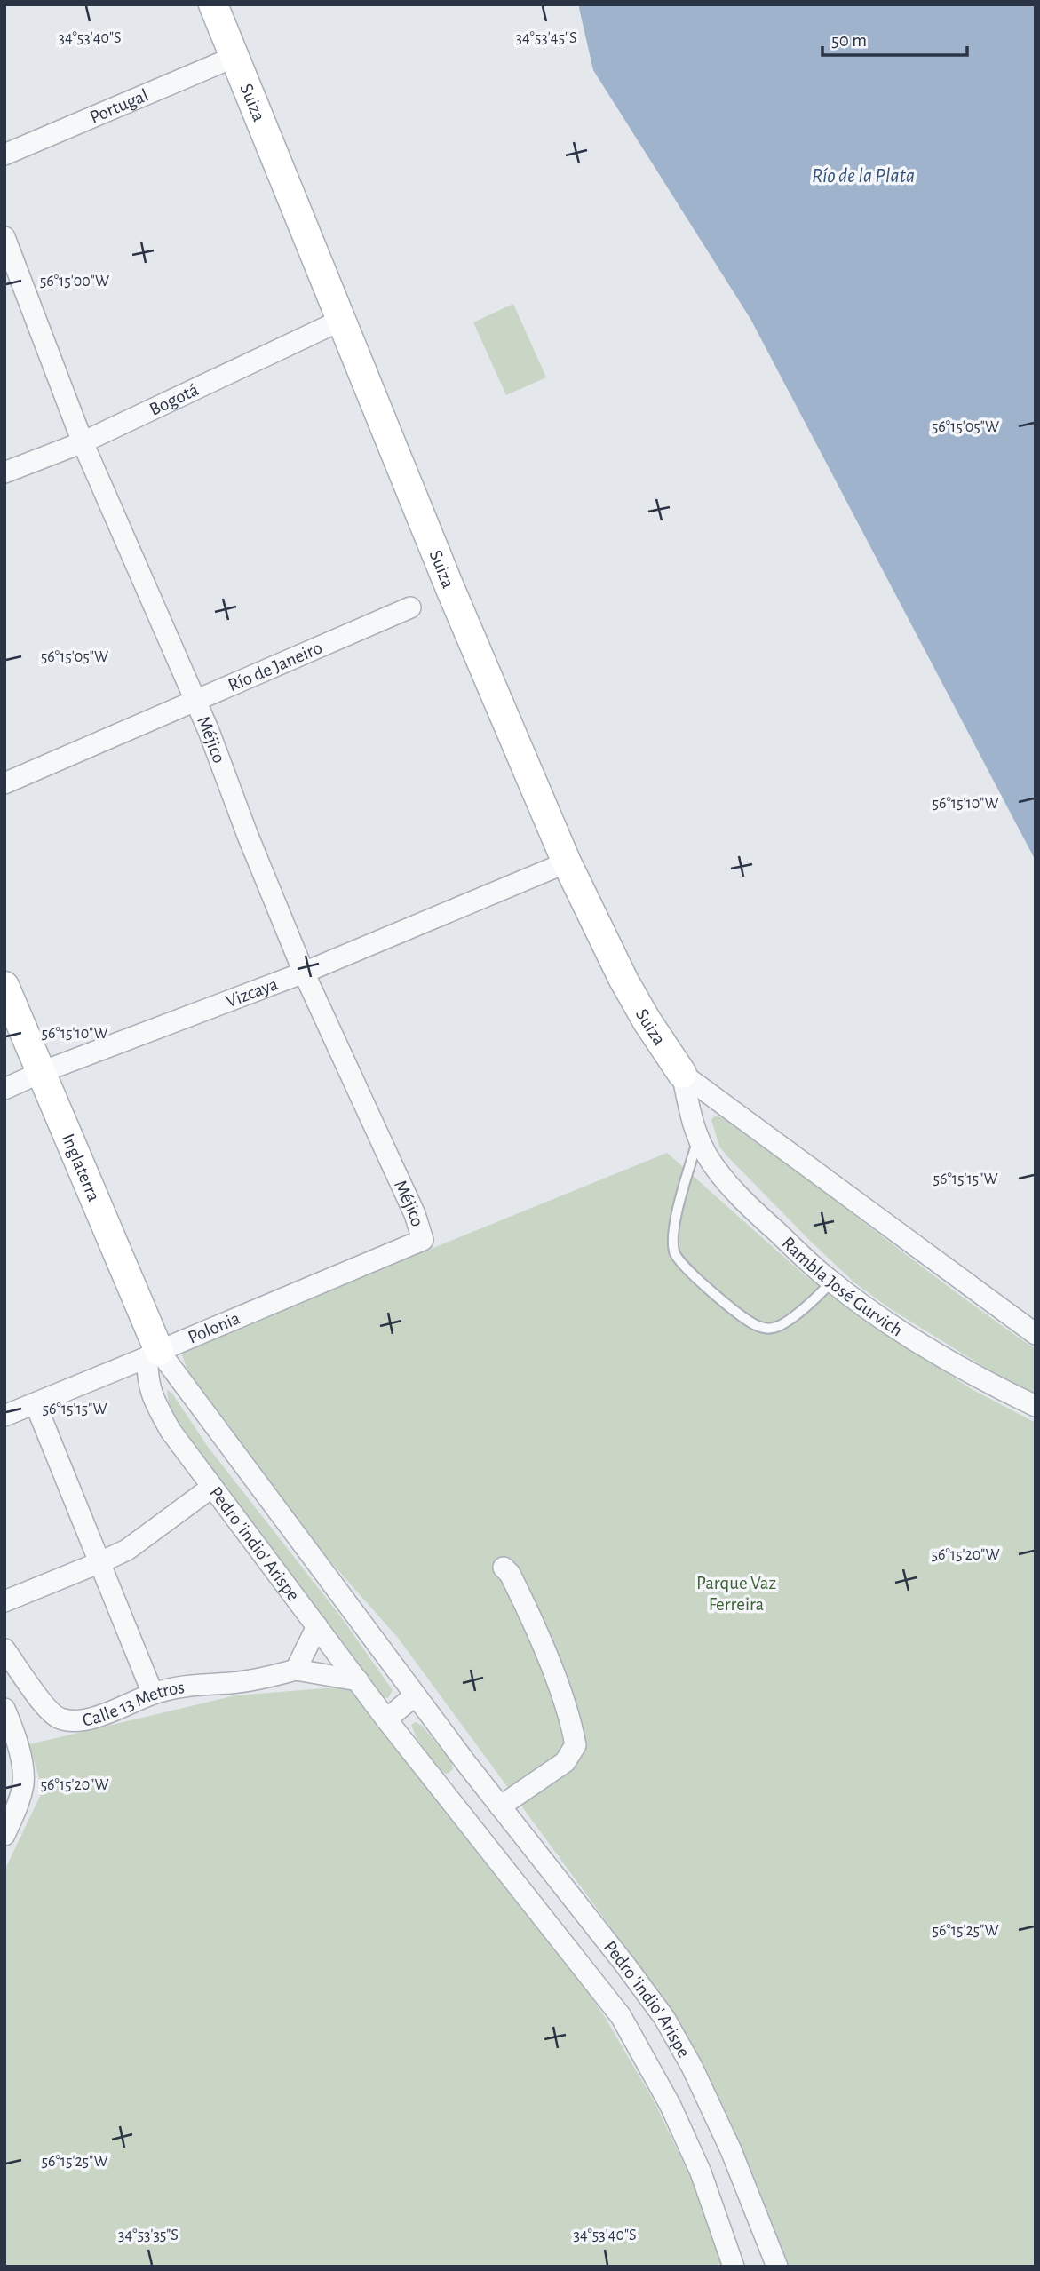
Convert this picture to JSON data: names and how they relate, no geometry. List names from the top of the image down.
{
  "streets": {
    "street": [
      "Suiza",
      "Portugal",
      "Bogotá",
      "Río de Janeiro",
      "Méjico",
      "Vizcaya",
      "Inglaterra",
      "Rambla José Gurvich",
      "Polonia",
      "Pedro 'indio' Arispe",
      "Calle 13 Metros"
    ]
  },
  "crossings": [
    ["Suiza", "Portugal"],
    ["Suiza", "Bogotá"],
    ["Suiza", "Vizcaya"],
    ["Suiza", "Rambla José Gurvich"],
    ["Bogotá", "Méjico"],
    ["Río de Janeiro", "Méjico"],
    ["Méjico", "Vizcaya"],
    ["Méjico", "Polonia"],
    ["Vizcaya", "Inglaterra"],
    ["Inglaterra", "Polonia"],
    ["Inglaterra", "Pedro 'indio' Arispe"],
    ["Polonia", "Pedro 'indio' Arispe"],
    ["Pedro 'indio' Arispe", "Calle 13 Metros"]
  ],
  "water": ["Río de la Plata"],
  "parks": ["Parque Vaz Ferreira"],
  "scale_bar": "50 m",
  "coordinates": [
    "34°53'40\"S",
    "34°53'45\"S",
    "56°15'00\"W",
    "56°15'05\"W",
    "56°15'10\"W",
    "56°15'15\"W",
    "56°15'20\"W",
    "56°15'25\"W",
    "34°53'35\"S"
  ]
}
